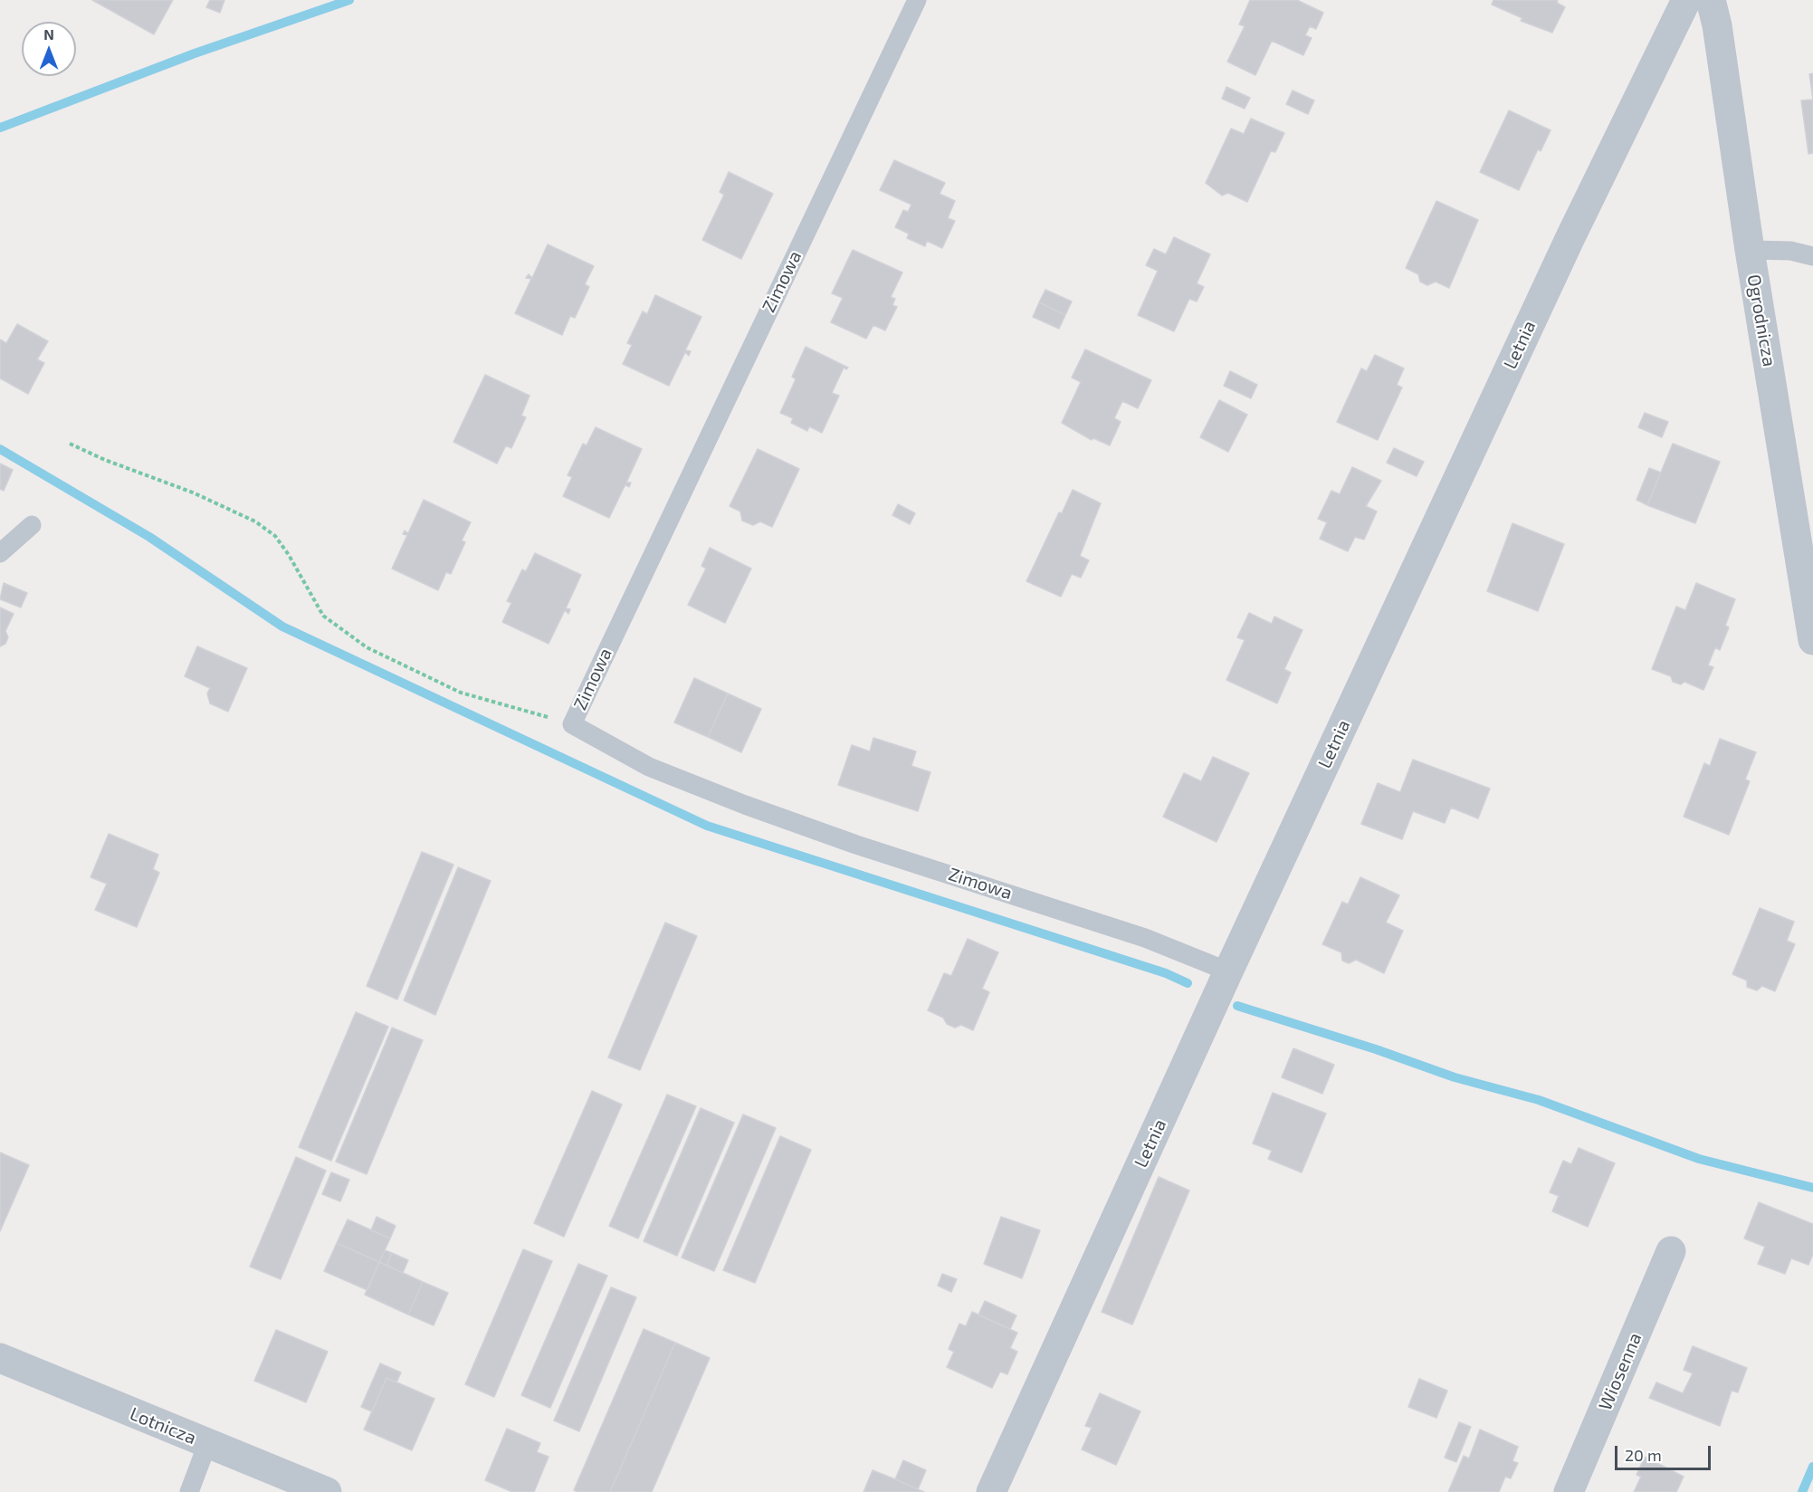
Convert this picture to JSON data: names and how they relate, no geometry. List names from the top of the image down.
{
  "streets": {
    "street": [
      "Ogrodnicza",
      "Letnia",
      "Wiosenna",
      "Lotnicza"
    ],
    "lane": ["Zimowa"]
  },
  "crossings": [
    ["Zimowa", "Letnia"]
  ],
  "scale_bar": "20 m",
  "north": "top"
}
